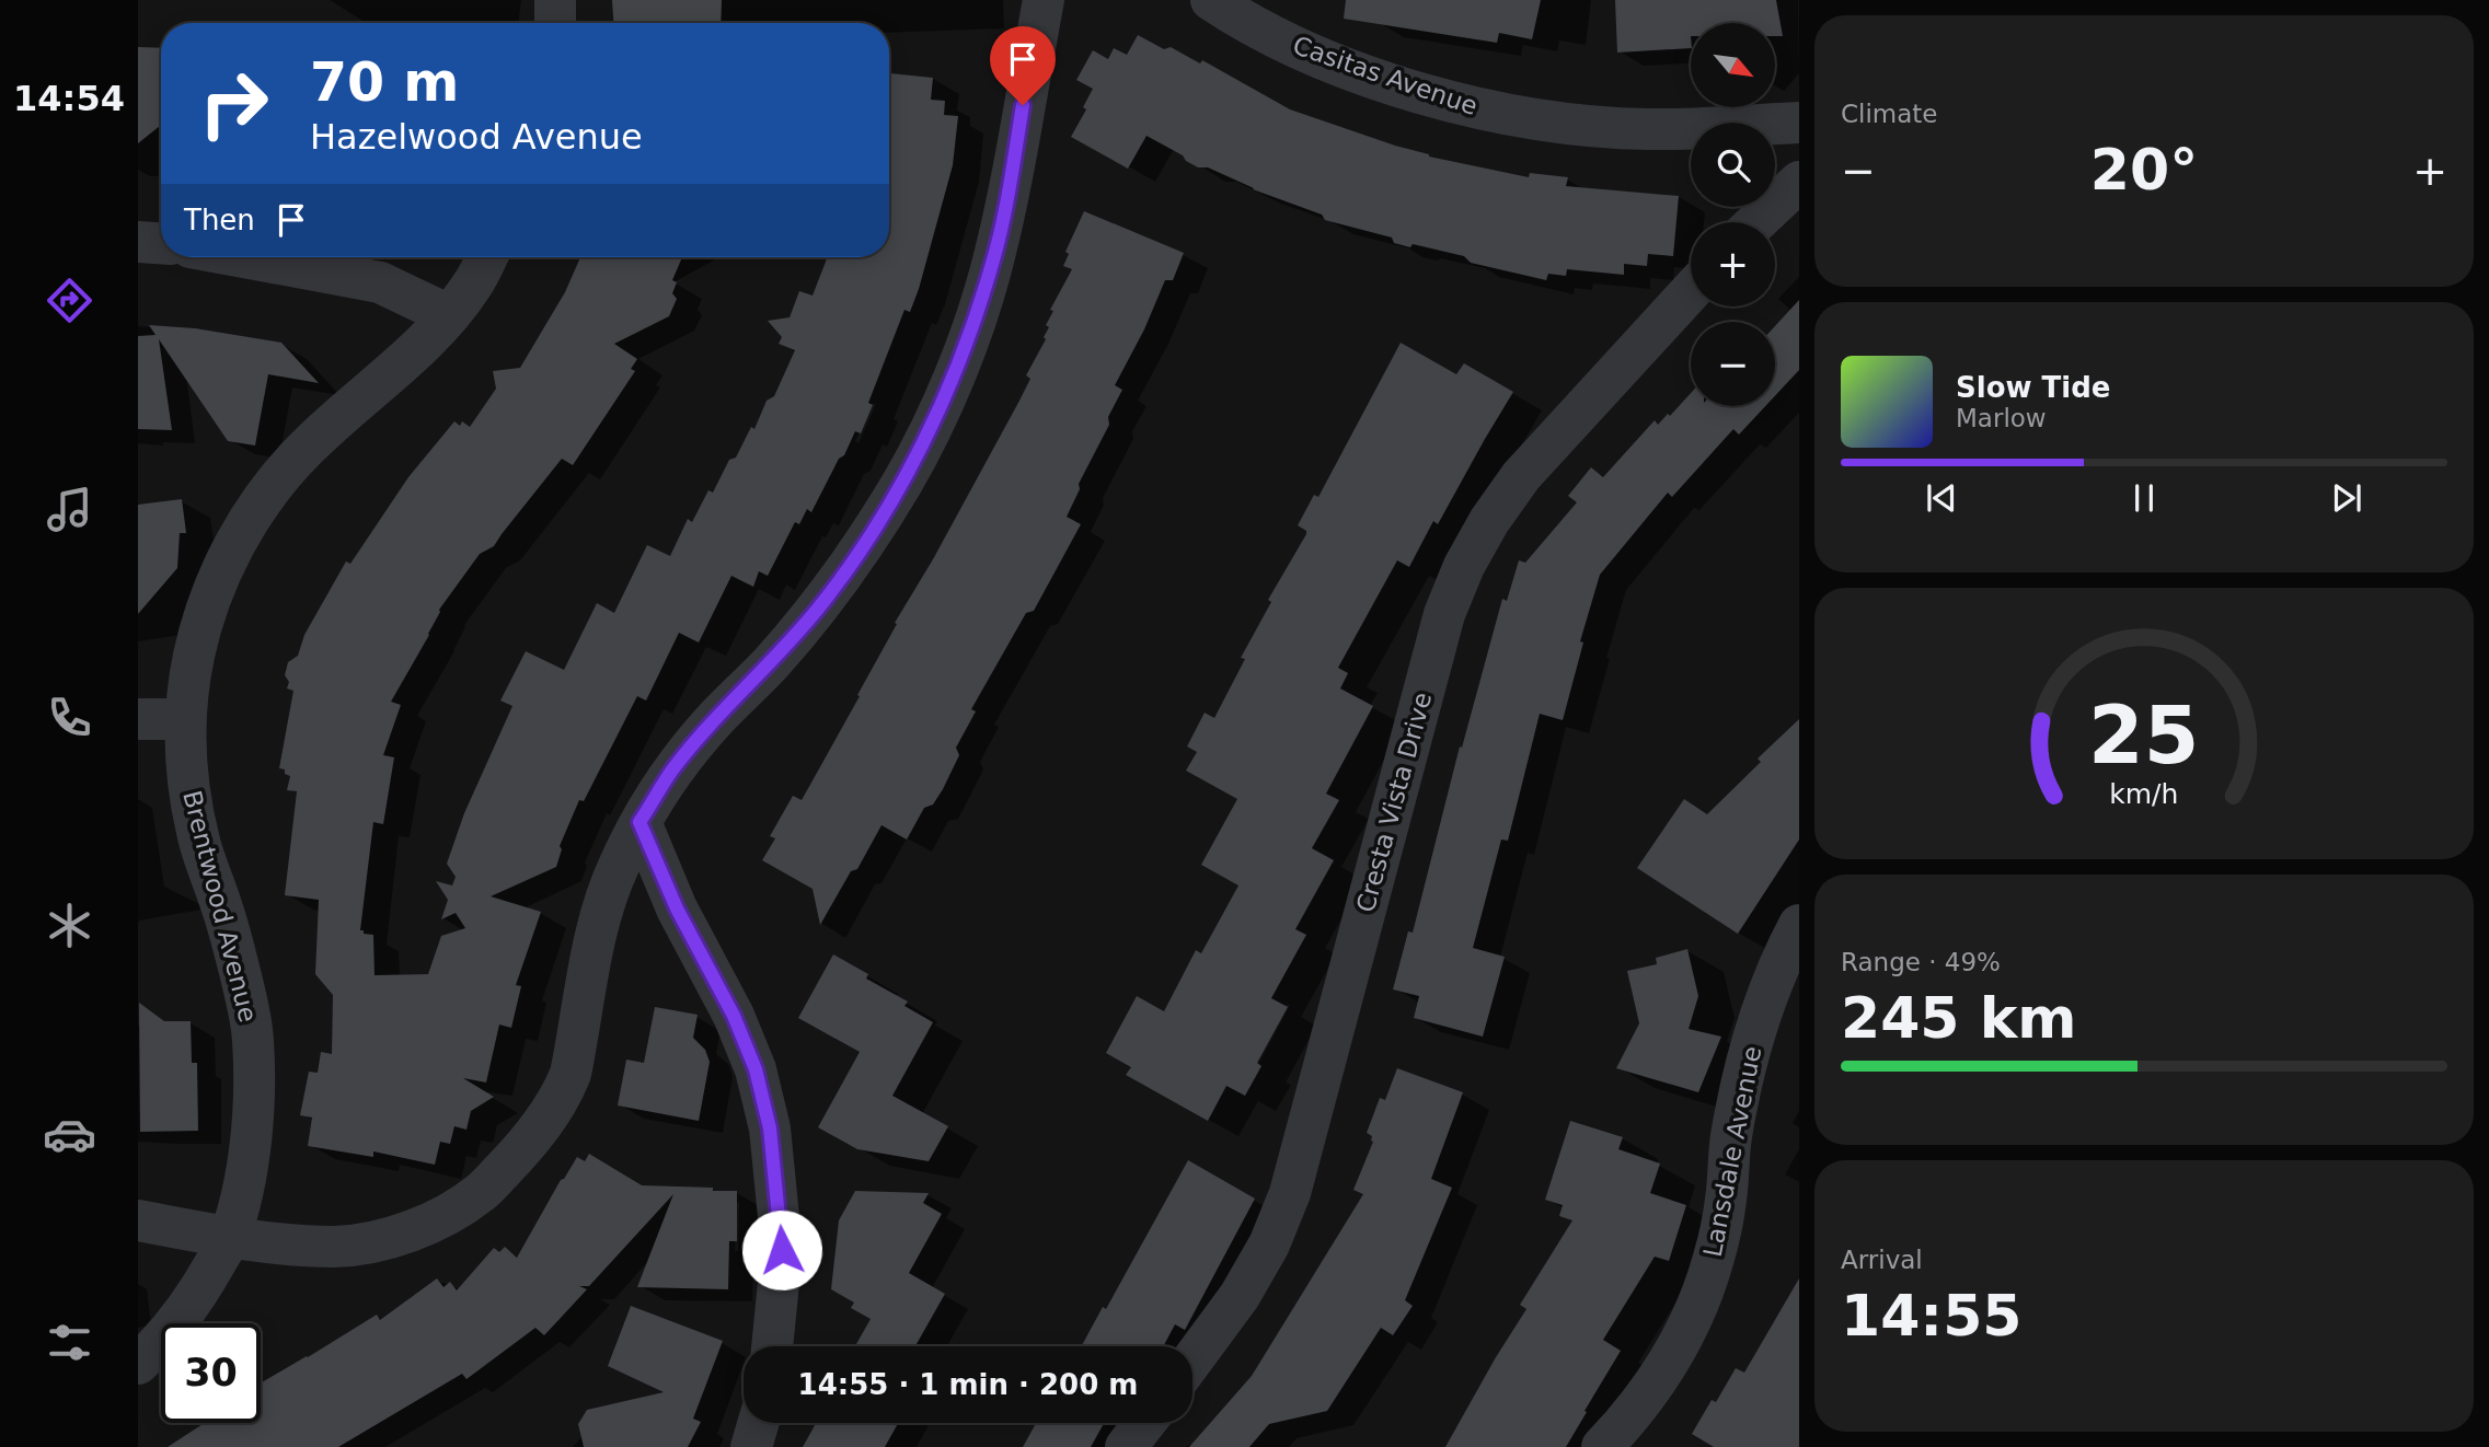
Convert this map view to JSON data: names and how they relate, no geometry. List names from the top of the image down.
{
  "streets": {
    "street": [
      "Casitas Avenue",
      "Cresta Vista Drive",
      "Brentwood Avenue",
      "Lansdale Avenue"
    ]
  },
  "north": "bottom right",
  "page": {
    "tabs": "14:54",
    "tile": [
      "Climate",
      ["Range · 49%", "245 km"],
      ["Arrival", "14:55"]
    ],
    "map_buttons": ["+", "−"],
    "turn": ["70 m", "Hazelwood Avenue"],
    "heat": ["−", "20°", "+"],
    "then": "Then",
    "song": ["Slow Tide", "Marlow"],
    "limit": "30",
    "trip": "14:55 · 1 min · 200 m",
    "gauge": ["25", "km/h"]
  }
}
